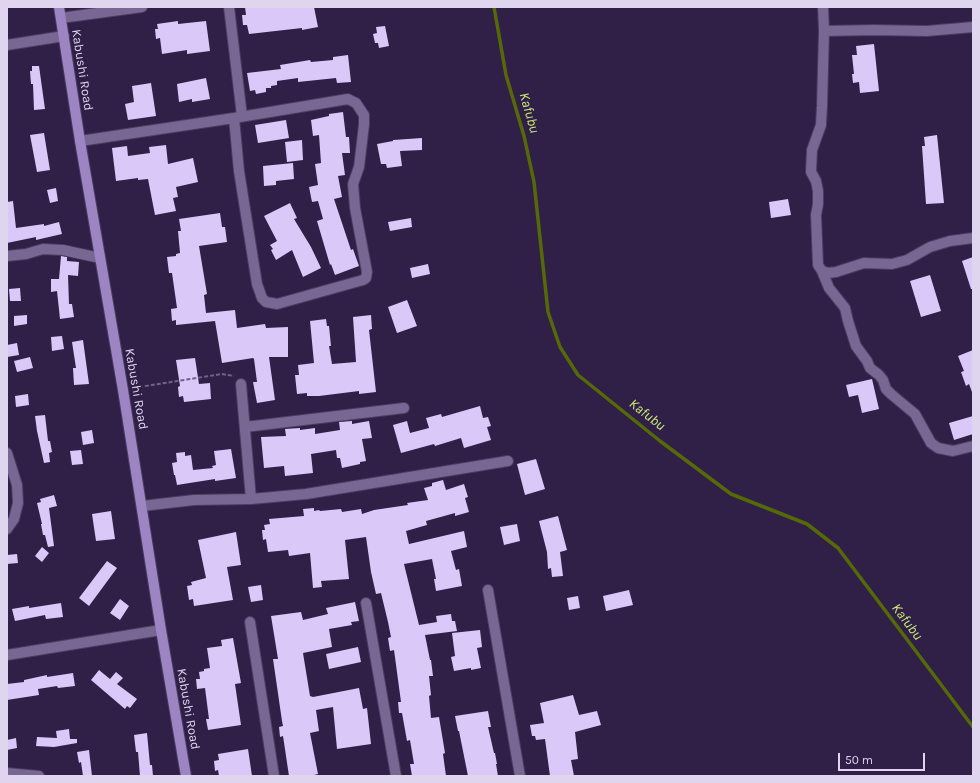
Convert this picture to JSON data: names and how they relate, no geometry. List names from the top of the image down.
{
  "streets": {
    "main road": ["Kabushi Road"]
  },
  "water": ["Kafubu"],
  "scale_bar": "50 m"
}
